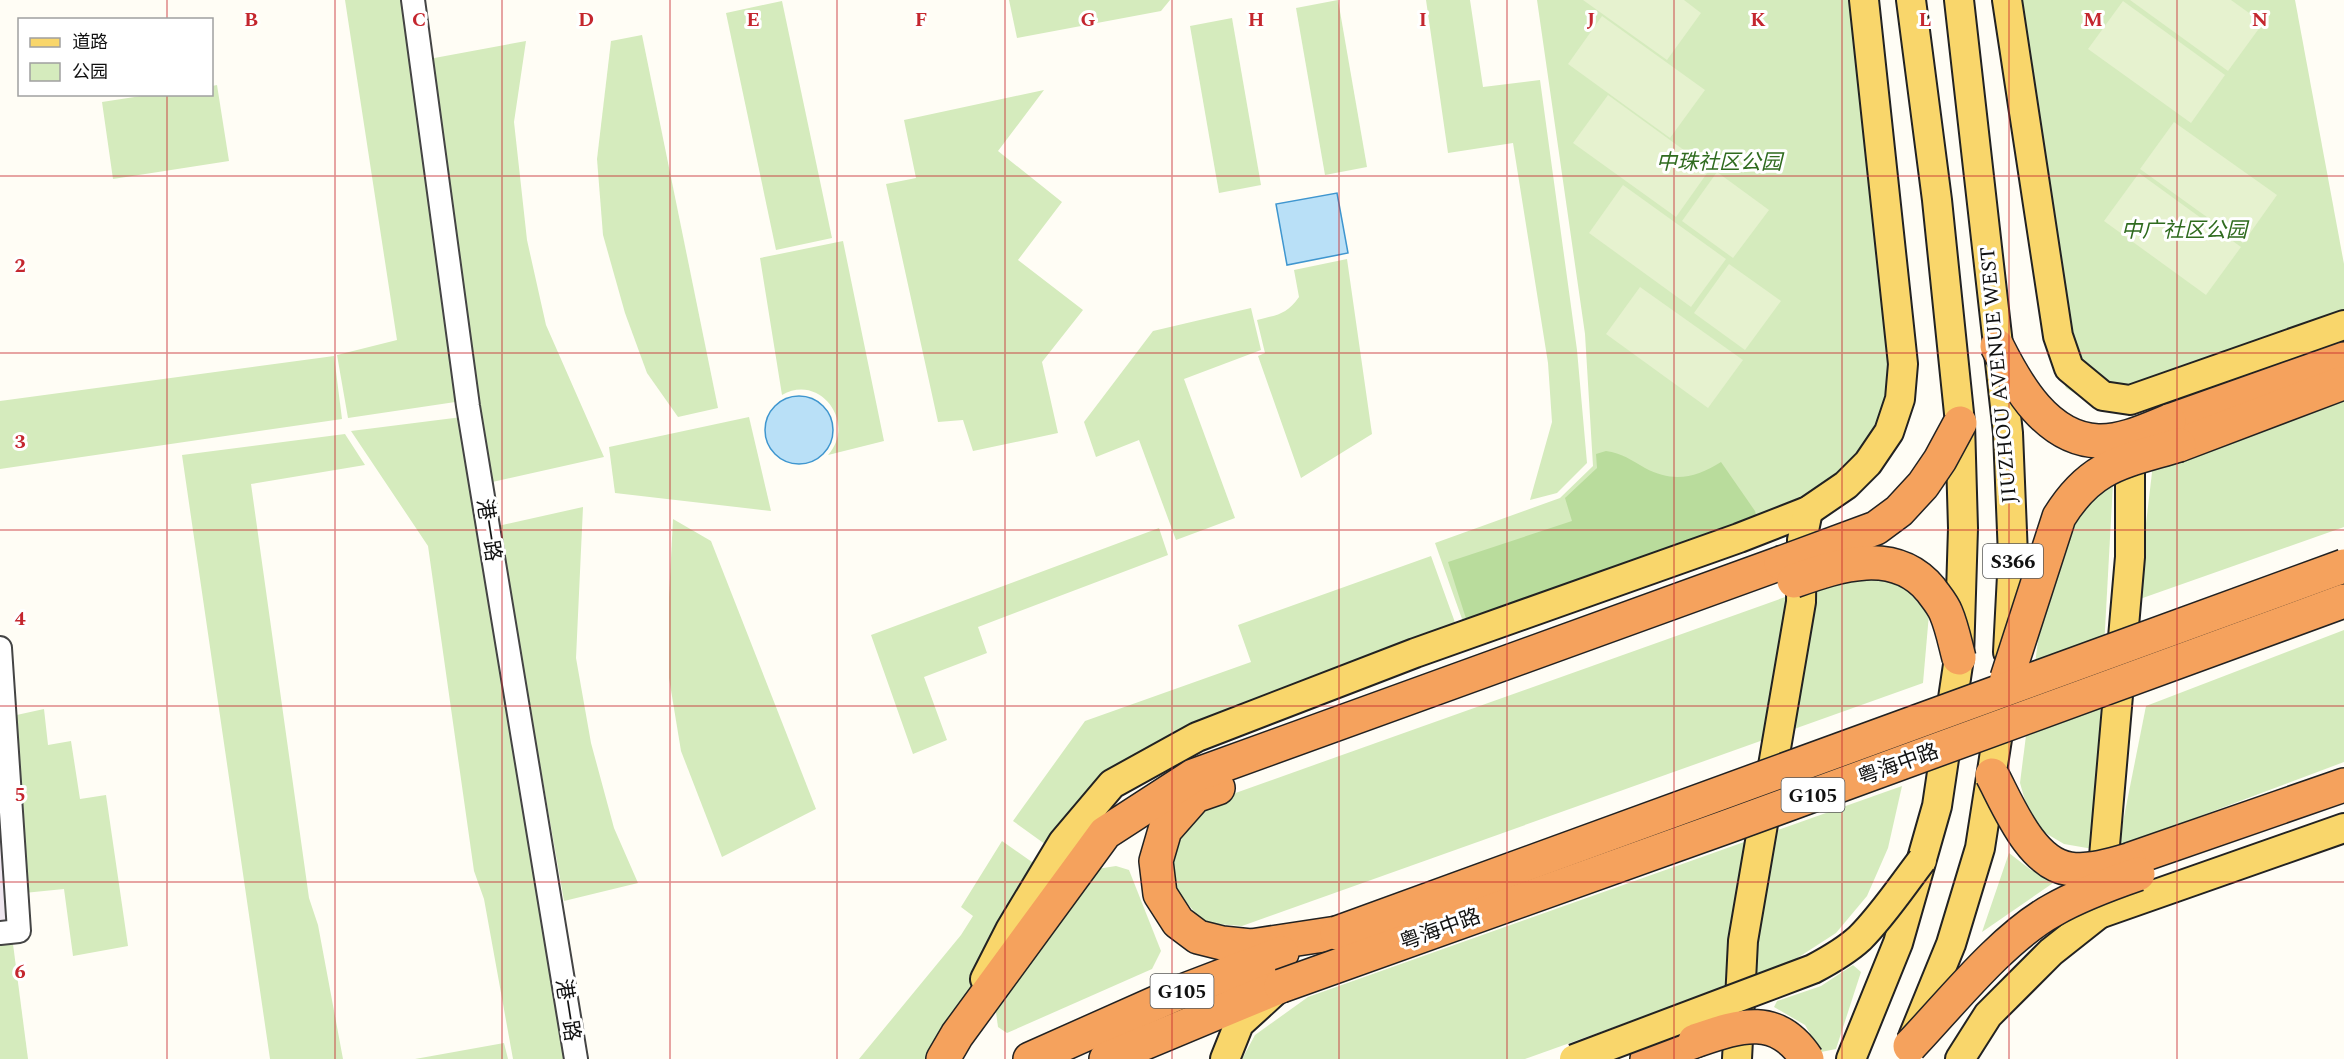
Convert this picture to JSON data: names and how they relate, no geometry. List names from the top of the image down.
{
  "streets": {
    "highway": ["粤海中路", "G105"],
    "main road": ["JIUZHOU AVENUE WEST", "S366"],
    "street": ["港一路"]
  },
  "crossings": [
    ["粤海中路", "G105"]
  ],
  "parks": ["中珠社区公园", "中广社区公园"],
  "legend": ["道路", "公园"],
  "grid": {
    "columns": [
      "B",
      "C",
      "D",
      "E",
      "F",
      "G",
      "H",
      "I",
      "J",
      "K",
      "L",
      "M",
      "N"
    ],
    "rows": [
      "2",
      "3",
      "4",
      "5",
      "6"
    ]
  }
}
